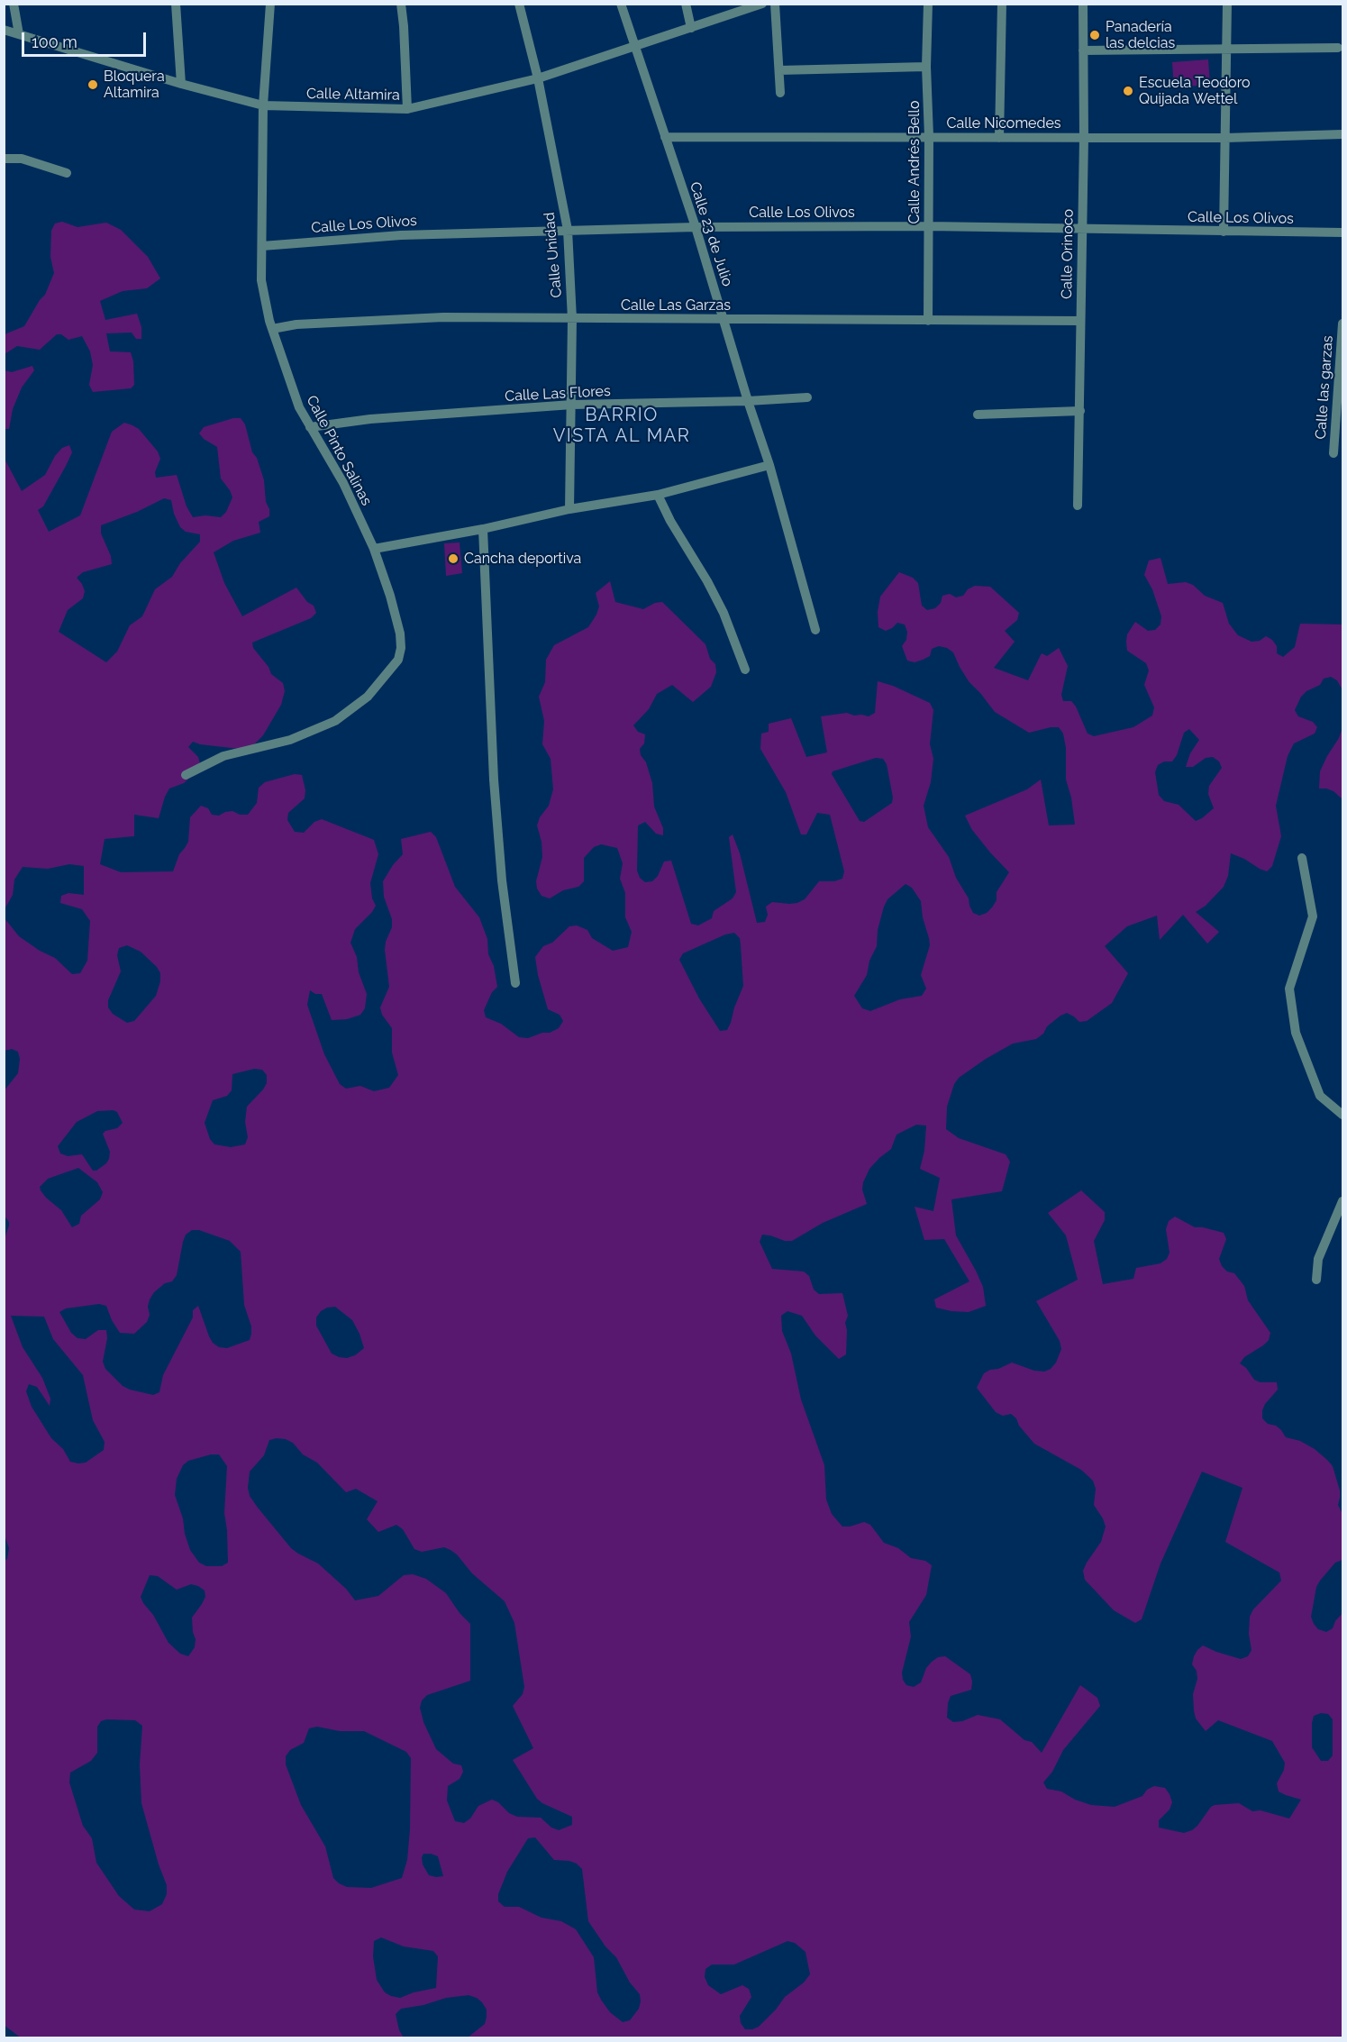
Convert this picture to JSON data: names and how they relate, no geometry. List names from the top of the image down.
{
  "streets": {
    "street": [
      "Calle Altamira",
      "Calle Nicomedes",
      "Calle Andrés Bello",
      "Calle Los Olivos",
      "Calle 23 de Julio",
      "Calle Orinoco",
      "Calle Unidad",
      "Calle Las Garzas",
      "Calle las garzas",
      "Calle Las Flores",
      "Calle Pinto Salinas"
    ]
  },
  "crossings": [
    ["Calle Altamira", "Calle 23 de Julio"],
    ["Calle Altamira", "Calle Unidad"],
    ["Calle Altamira", "Calle Pinto Salinas"],
    ["Calle Nicomedes", "Calle Andrés Bello"],
    ["Calle Nicomedes", "Calle 23 de Julio"],
    ["Calle Nicomedes", "Calle Orinoco"],
    ["Calle Andrés Bello", "Calle Los Olivos"],
    ["Calle Andrés Bello", "Calle Las Garzas"],
    ["Calle Los Olivos", "Calle 23 de Julio"],
    ["Calle Los Olivos", "Calle Orinoco"],
    ["Calle Los Olivos", "Calle Unidad"],
    ["Calle Los Olivos", "Calle Pinto Salinas"],
    ["Calle 23 de Julio", "Calle Las Garzas"],
    ["Calle 23 de Julio", "Calle Las Flores"],
    ["Calle Orinoco", "Calle Las Garzas"],
    ["Calle Unidad", "Calle Las Garzas"],
    ["Calle Unidad", "Calle Las Flores"],
    ["Calle Las Garzas", "Calle Pinto Salinas"],
    ["Calle Las Flores", "Calle Pinto Salinas"]
  ],
  "districts": ["BARRIO VISTA AL MAR"],
  "places": [
    "Panadería las delcias",
    "Bloquera Altamira",
    "Escuela Teodoro Quijada Wettel",
    "Cancha deportiva"
  ],
  "scale_bar": "100 m"
}
